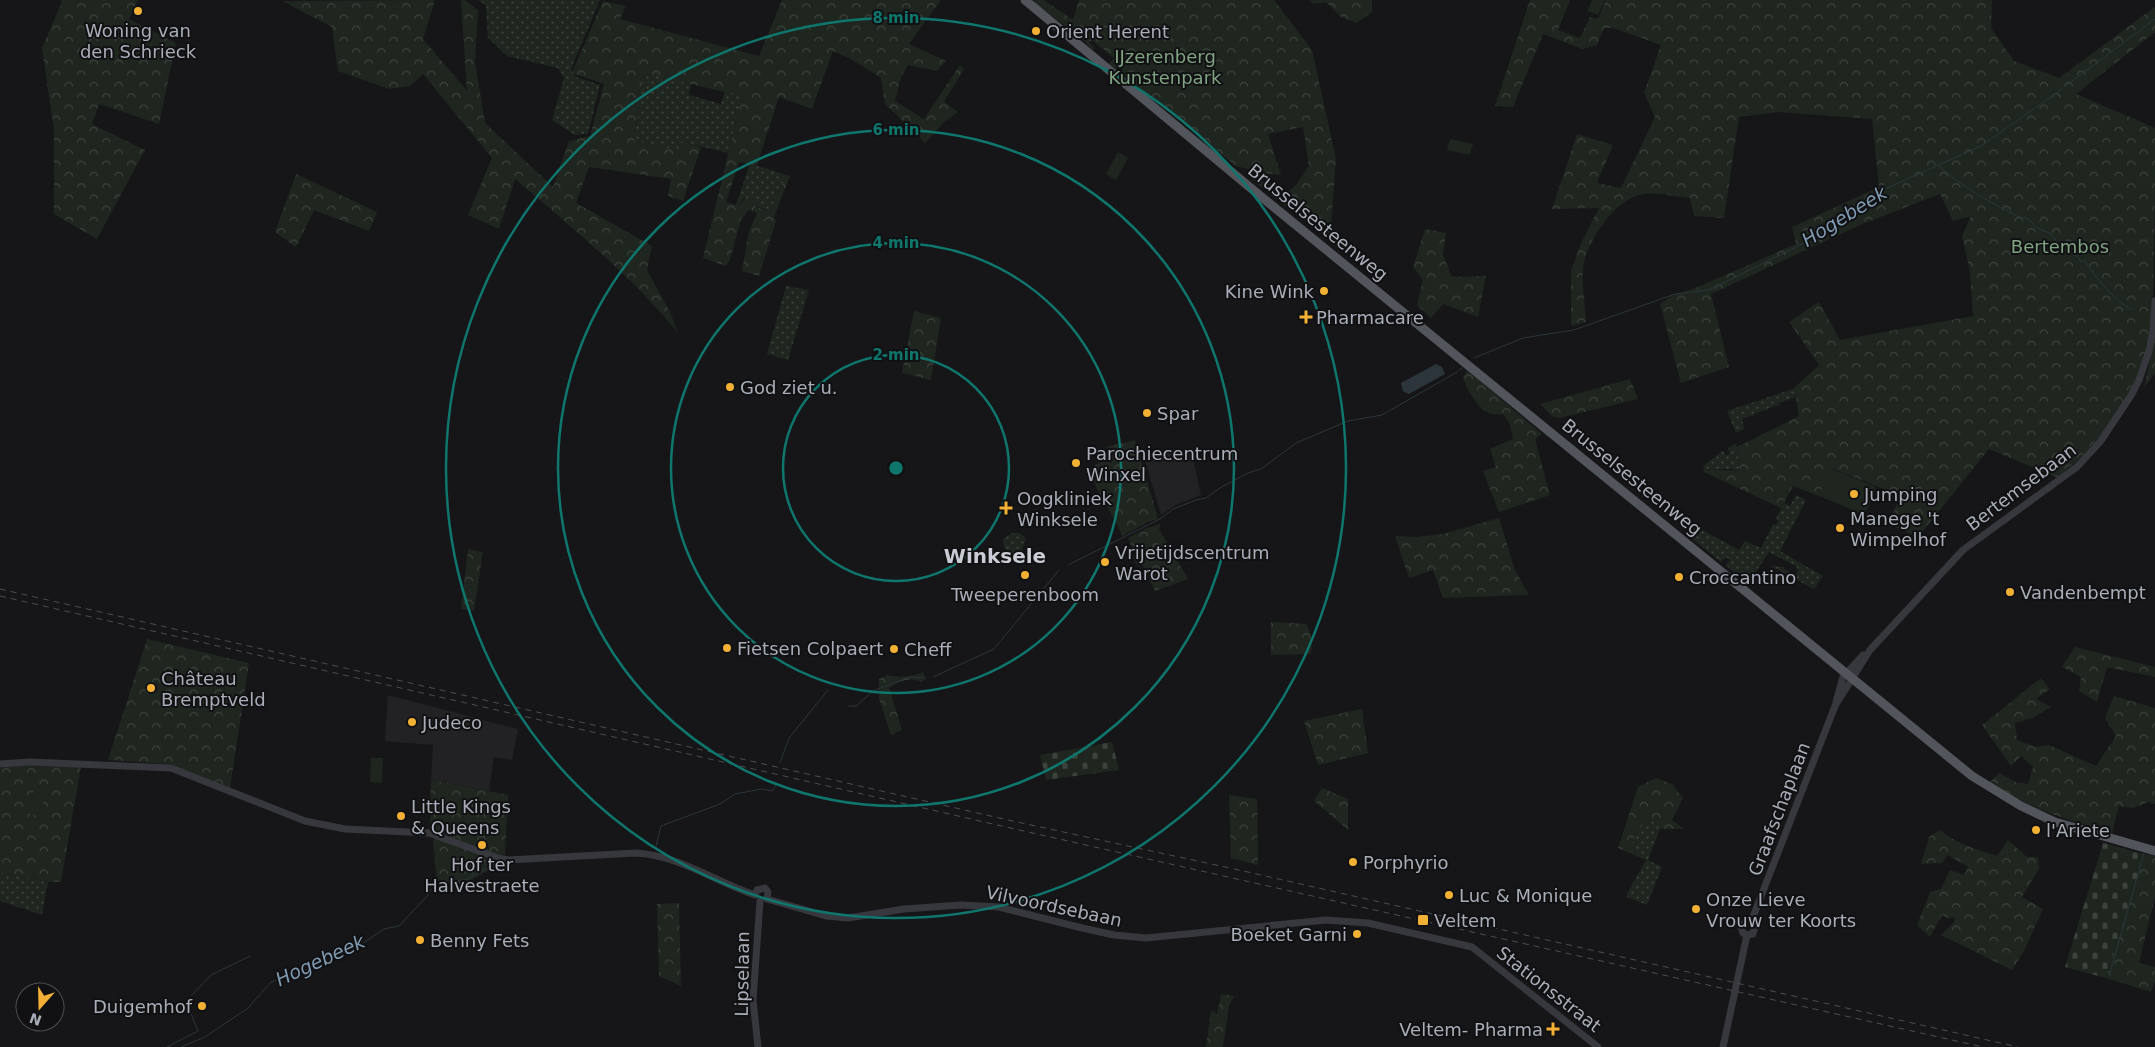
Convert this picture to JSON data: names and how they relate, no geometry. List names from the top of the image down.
{
  "streets": {
    "main road": ["Brusselsesteenweg"],
    "street": [
      "Bertemsebaan",
      "Graafschaplaan",
      "Vilvoordsebaan",
      "Lipselaan",
      "Stationsstraat"
    ]
  },
  "crossings": [
    ["Brusselsesteenweg", "Bertemsebaan"],
    ["Brusselsesteenweg", "Graafschaplaan"],
    ["Bertemsebaan", "Graafschaplaan"],
    ["Vilvoordsebaan", "Lipselaan"],
    ["Vilvoordsebaan", "Stationsstraat"]
  ],
  "districts": ["Winksele"],
  "water": ["Hogebeek"],
  "parks": ["IJzerenberg Kunstenpark", "Bertembos"],
  "places": {
    "other": [
      "Woning van den Schrieck",
      "Orient Herent",
      "Kine Wink",
      "God ziet u.",
      "Spar",
      "Parochiecentrum Winxel",
      "Jumping",
      "Manege 't Wimpelhof",
      "Vrijetijdscentrum Warot",
      "Tweeperenboom",
      "Croccantino",
      "Vandenbempt",
      "Fietsen Colpaert",
      "Cheff",
      "Château Bremptveld",
      "Judeco",
      "Little Kings & Queens",
      "l'Ariete",
      "Hof ter Halvestraete",
      "Porphyrio",
      "Luc & Monique",
      "Onze Lieve Vrouw ter Koorts",
      "Boeket Garni",
      "Benny Fets",
      "Duigemhof"
    ],
    "health": ["Pharmacare", "Oogkliniek Winksele", "Veltem- Pharma"],
    "transit": ["Veltem"]
  },
  "north": "bottom",
  "rings": [
    "8 min",
    "6 min",
    "4 min",
    "2 min"
  ]
}
